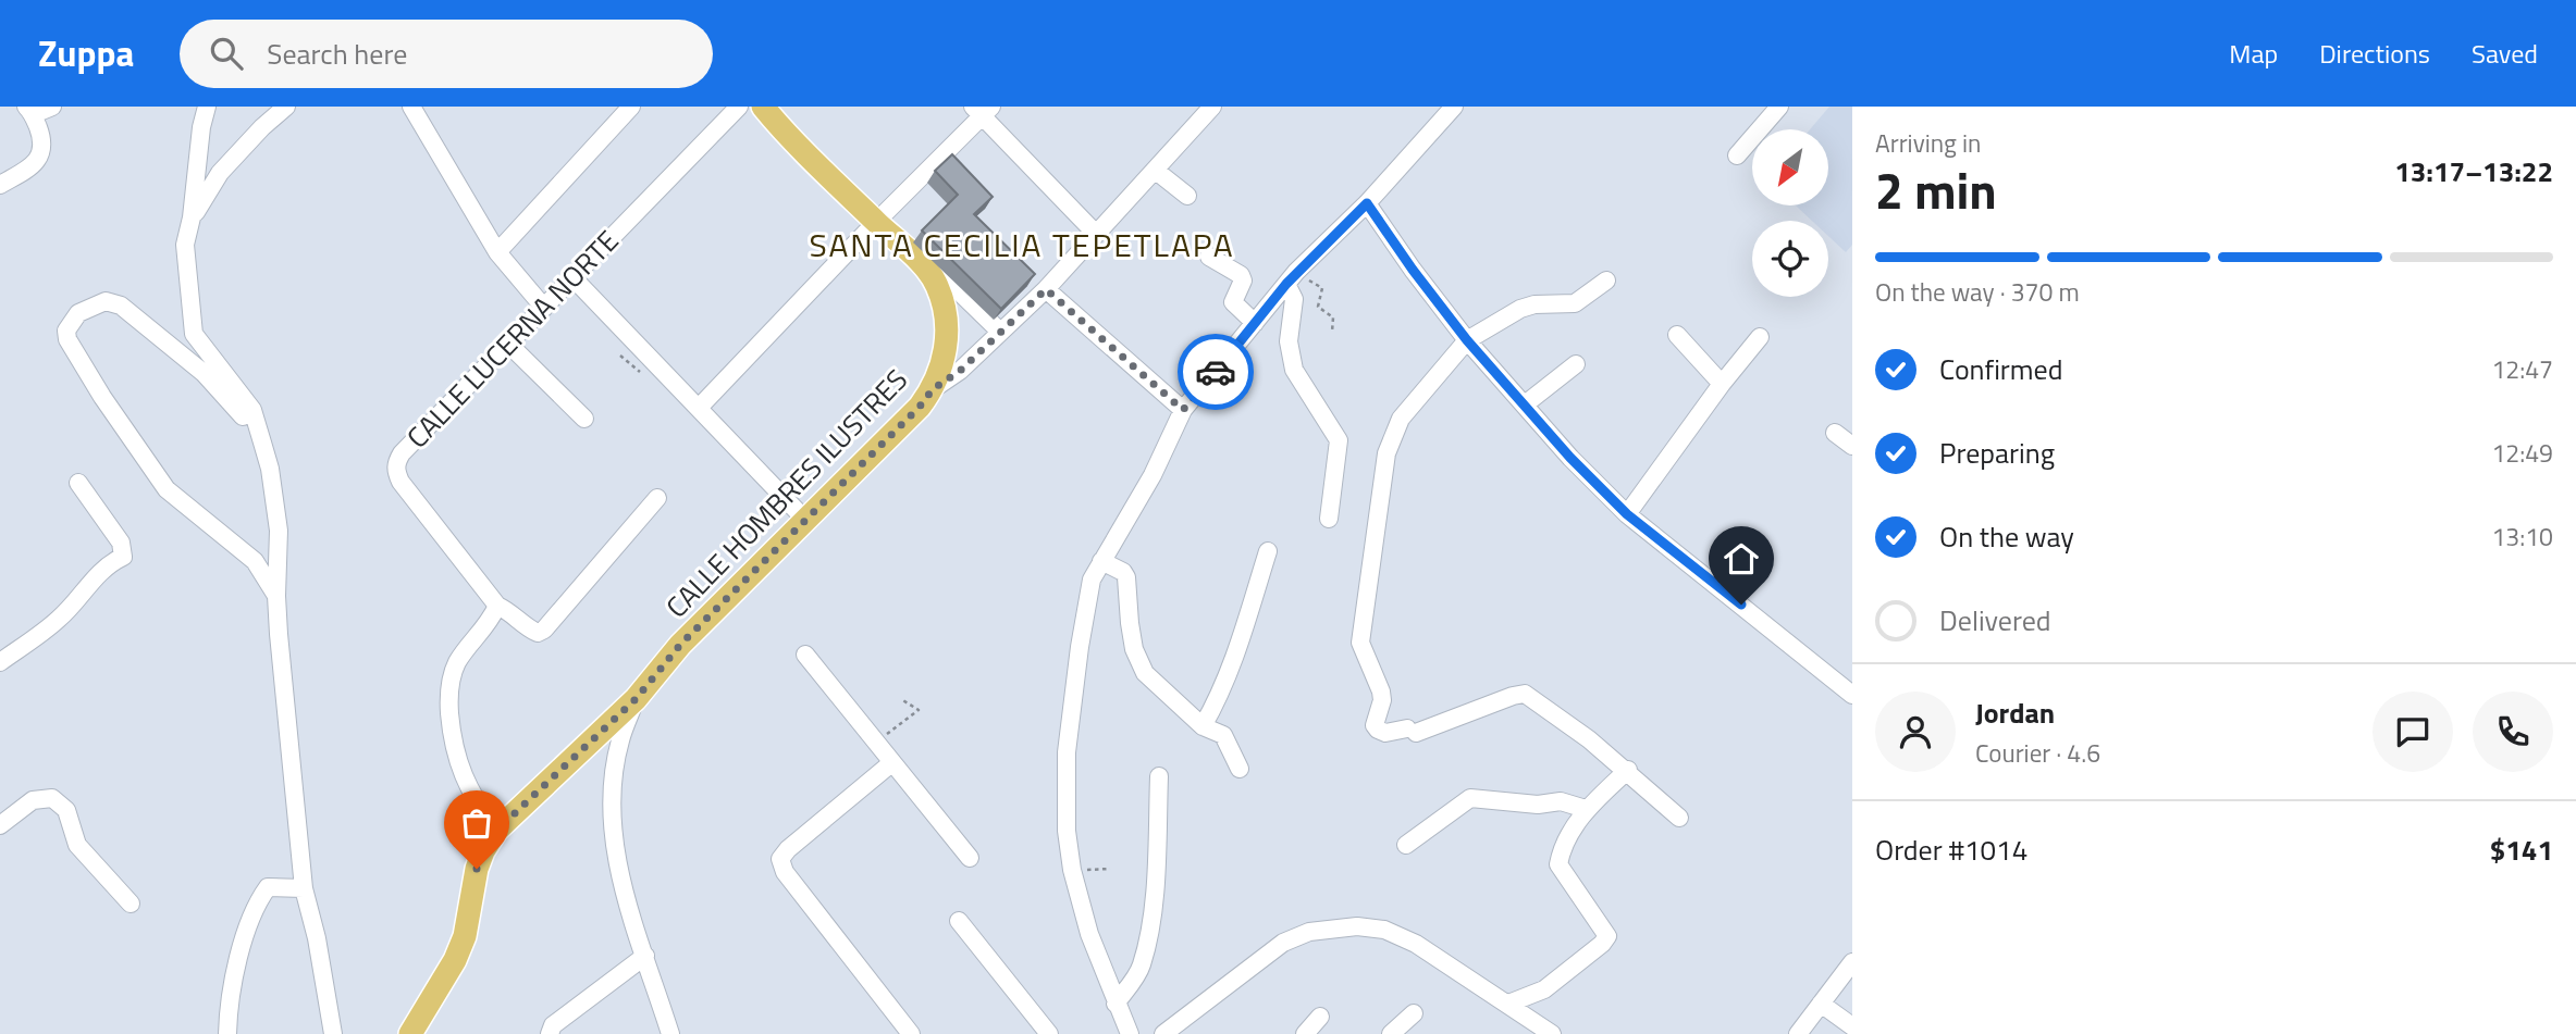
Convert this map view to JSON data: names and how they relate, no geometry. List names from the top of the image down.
{
  "streets": {
    "main road": ["CALLE HOMBRES ILUSTRES"],
    "street": ["CALLE LUCERNA NORTE"]
  },
  "districts": ["SANTA CECILIA TEPETLAPA"],
  "north": "bottom left",
  "page": {
    "header": "Zuppa",
    "search": "Search here",
    "nav": ["Map", "Directions", "Saved"],
    "heading": ["2 min", "Arriving in", "13:17–13:22"],
    "panel": [
      "Jordan",
      "Courier · 4.6",
      "Order #1014",
      "$141"
    ],
    "bar": "On the way · 370 m",
    "list": [
      ["Confirmed", "12:47"],
      ["Preparing", "12:49"],
      ["On the way", "13:10"],
      "Delivered"
    ]
  }
}
